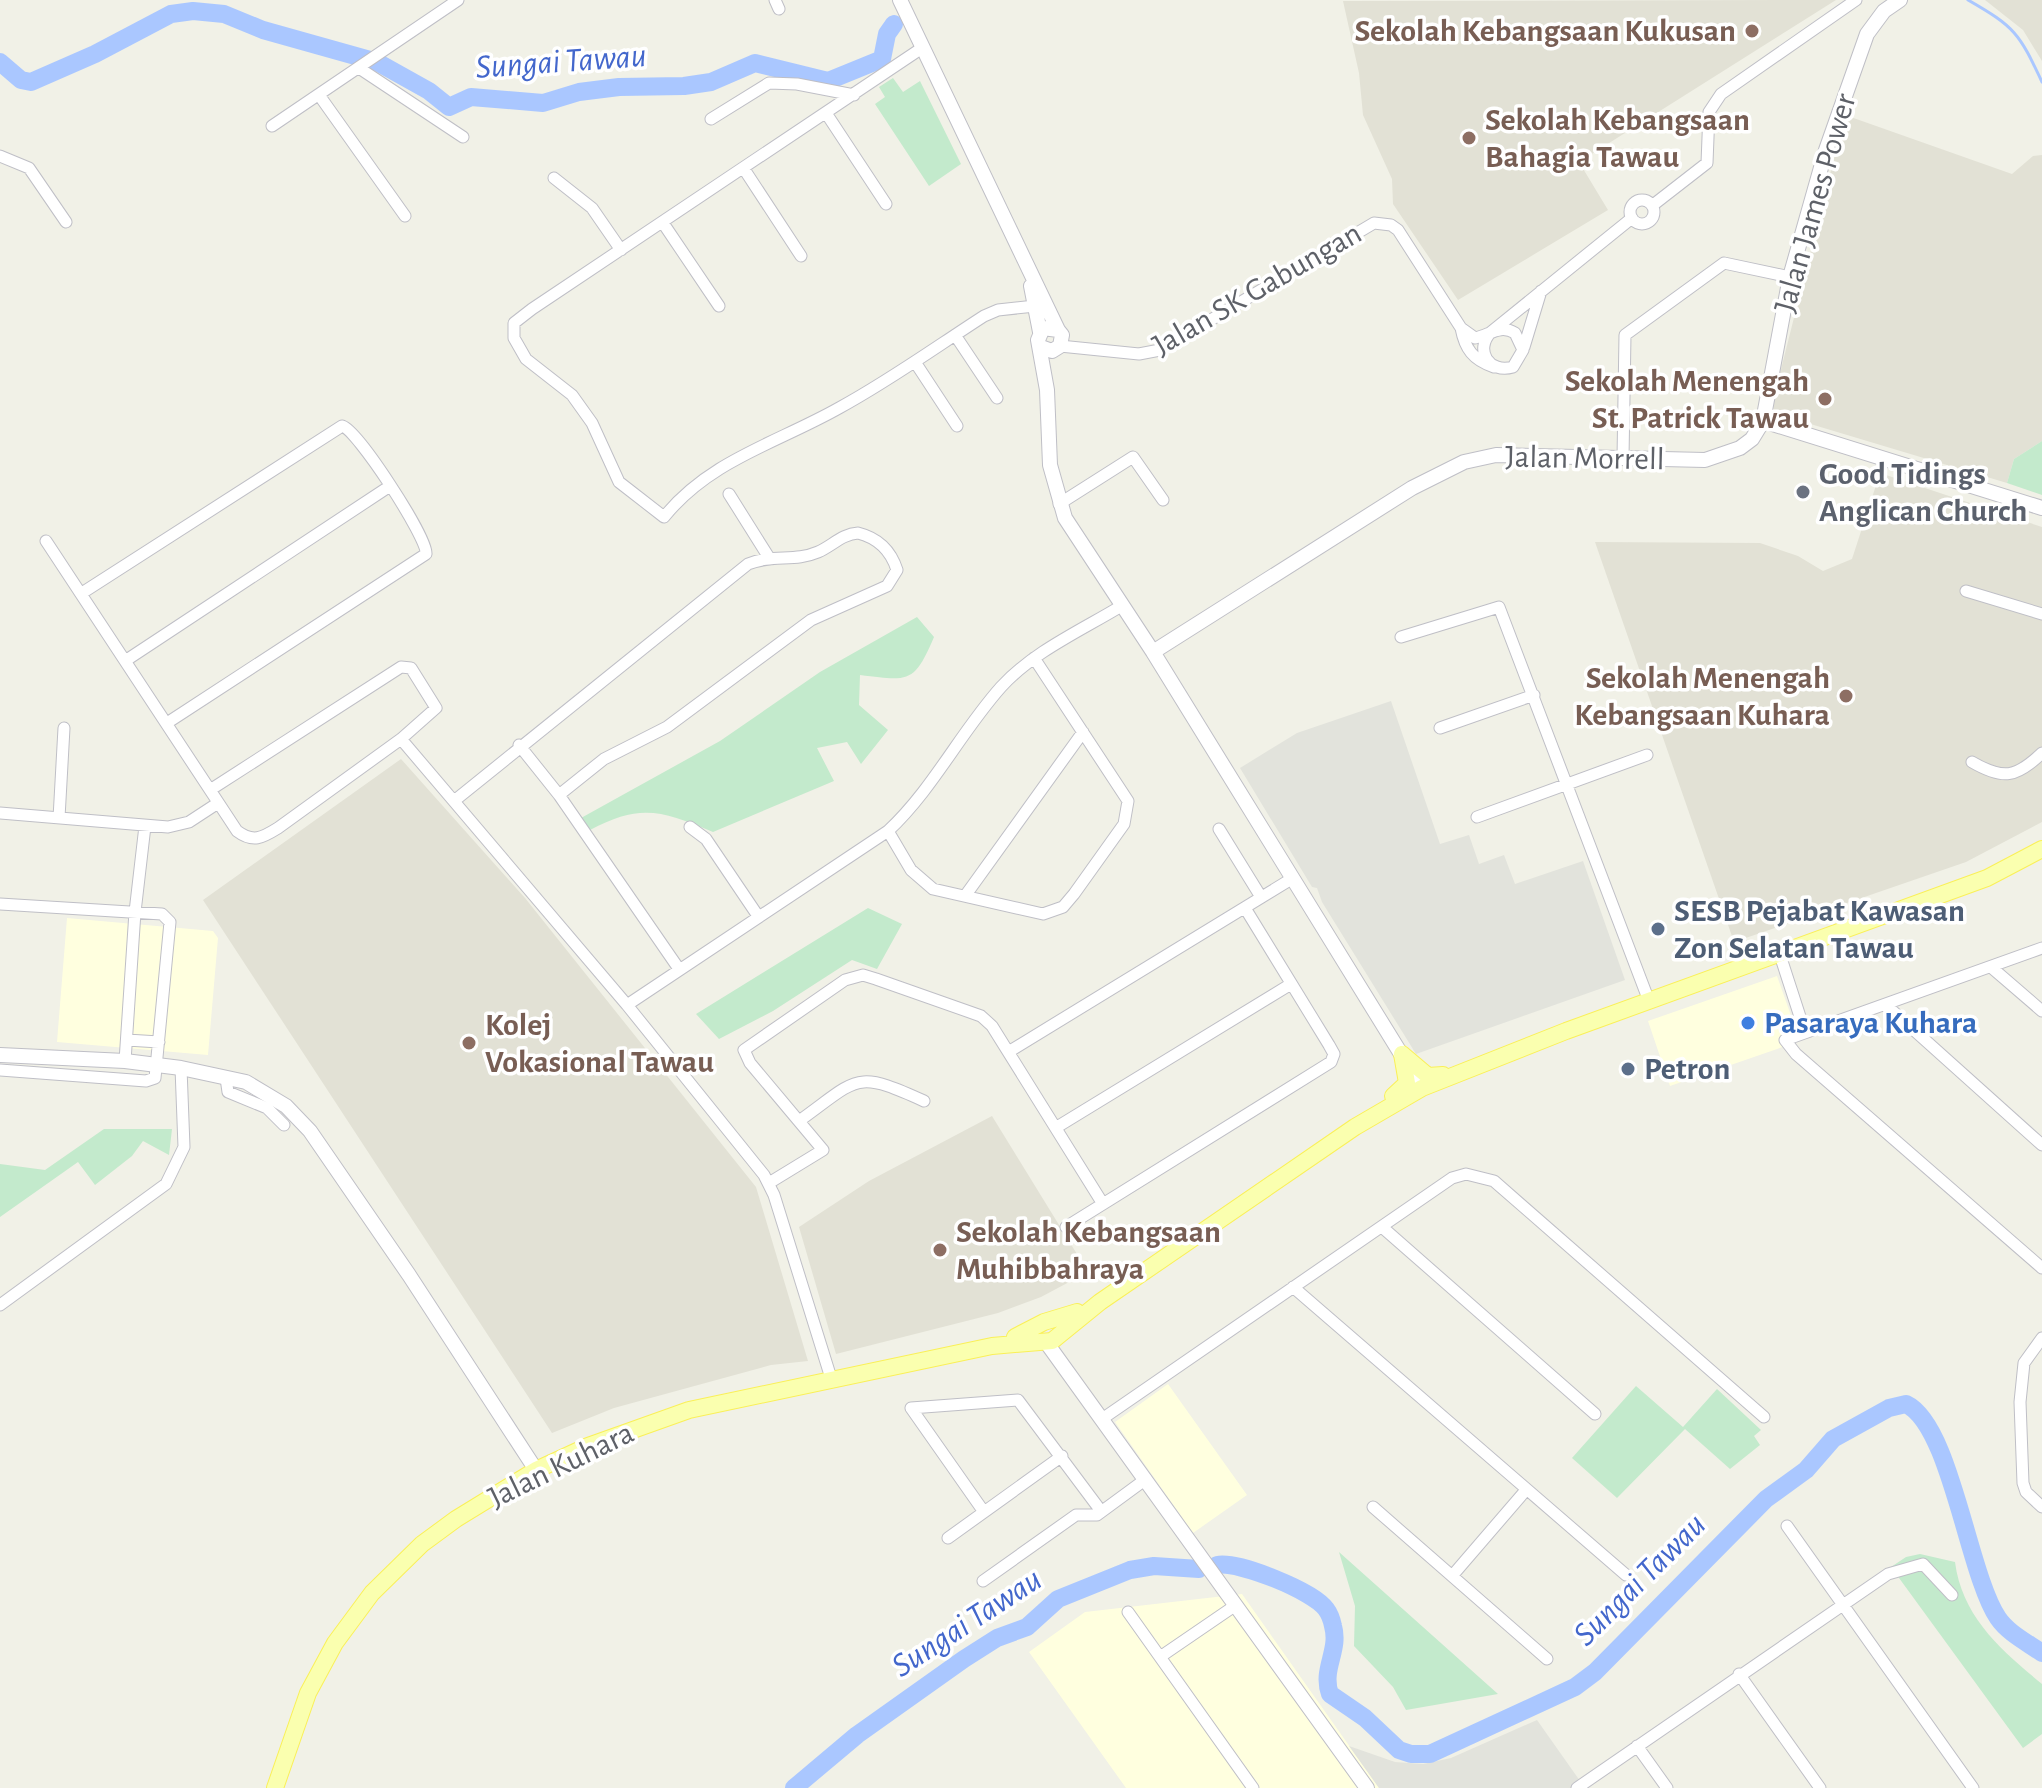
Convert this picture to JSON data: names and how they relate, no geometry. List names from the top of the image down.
{
  "streets": {
    "main road": ["Jalan Kuhara"],
    "street": ["Jalan James Power", "Jalan SK Gabungan", "Jalan Morrell"]
  },
  "crossings": [
    ["Jalan James Power", "Jalan Morrell"]
  ],
  "water": ["Sungai Tawau"],
  "places": [
    "Sekolah Kebangsaan Kukusan",
    "Sekolah Kebangsaan Bahagia Tawau",
    "Sekolah Menengah St. Patrick Tawau",
    "Good Tidings Anglican Church",
    "Sekolah Menengah Kebangsaan Kuhara",
    "SESB Pejabat Kawasan Zon Selatan Tawau",
    "Pasaraya Kuhara",
    "Kolej Vokasional Tawau",
    "Petron",
    "Sekolah Kebangsaan Muhibbahraya"
  ]
}
